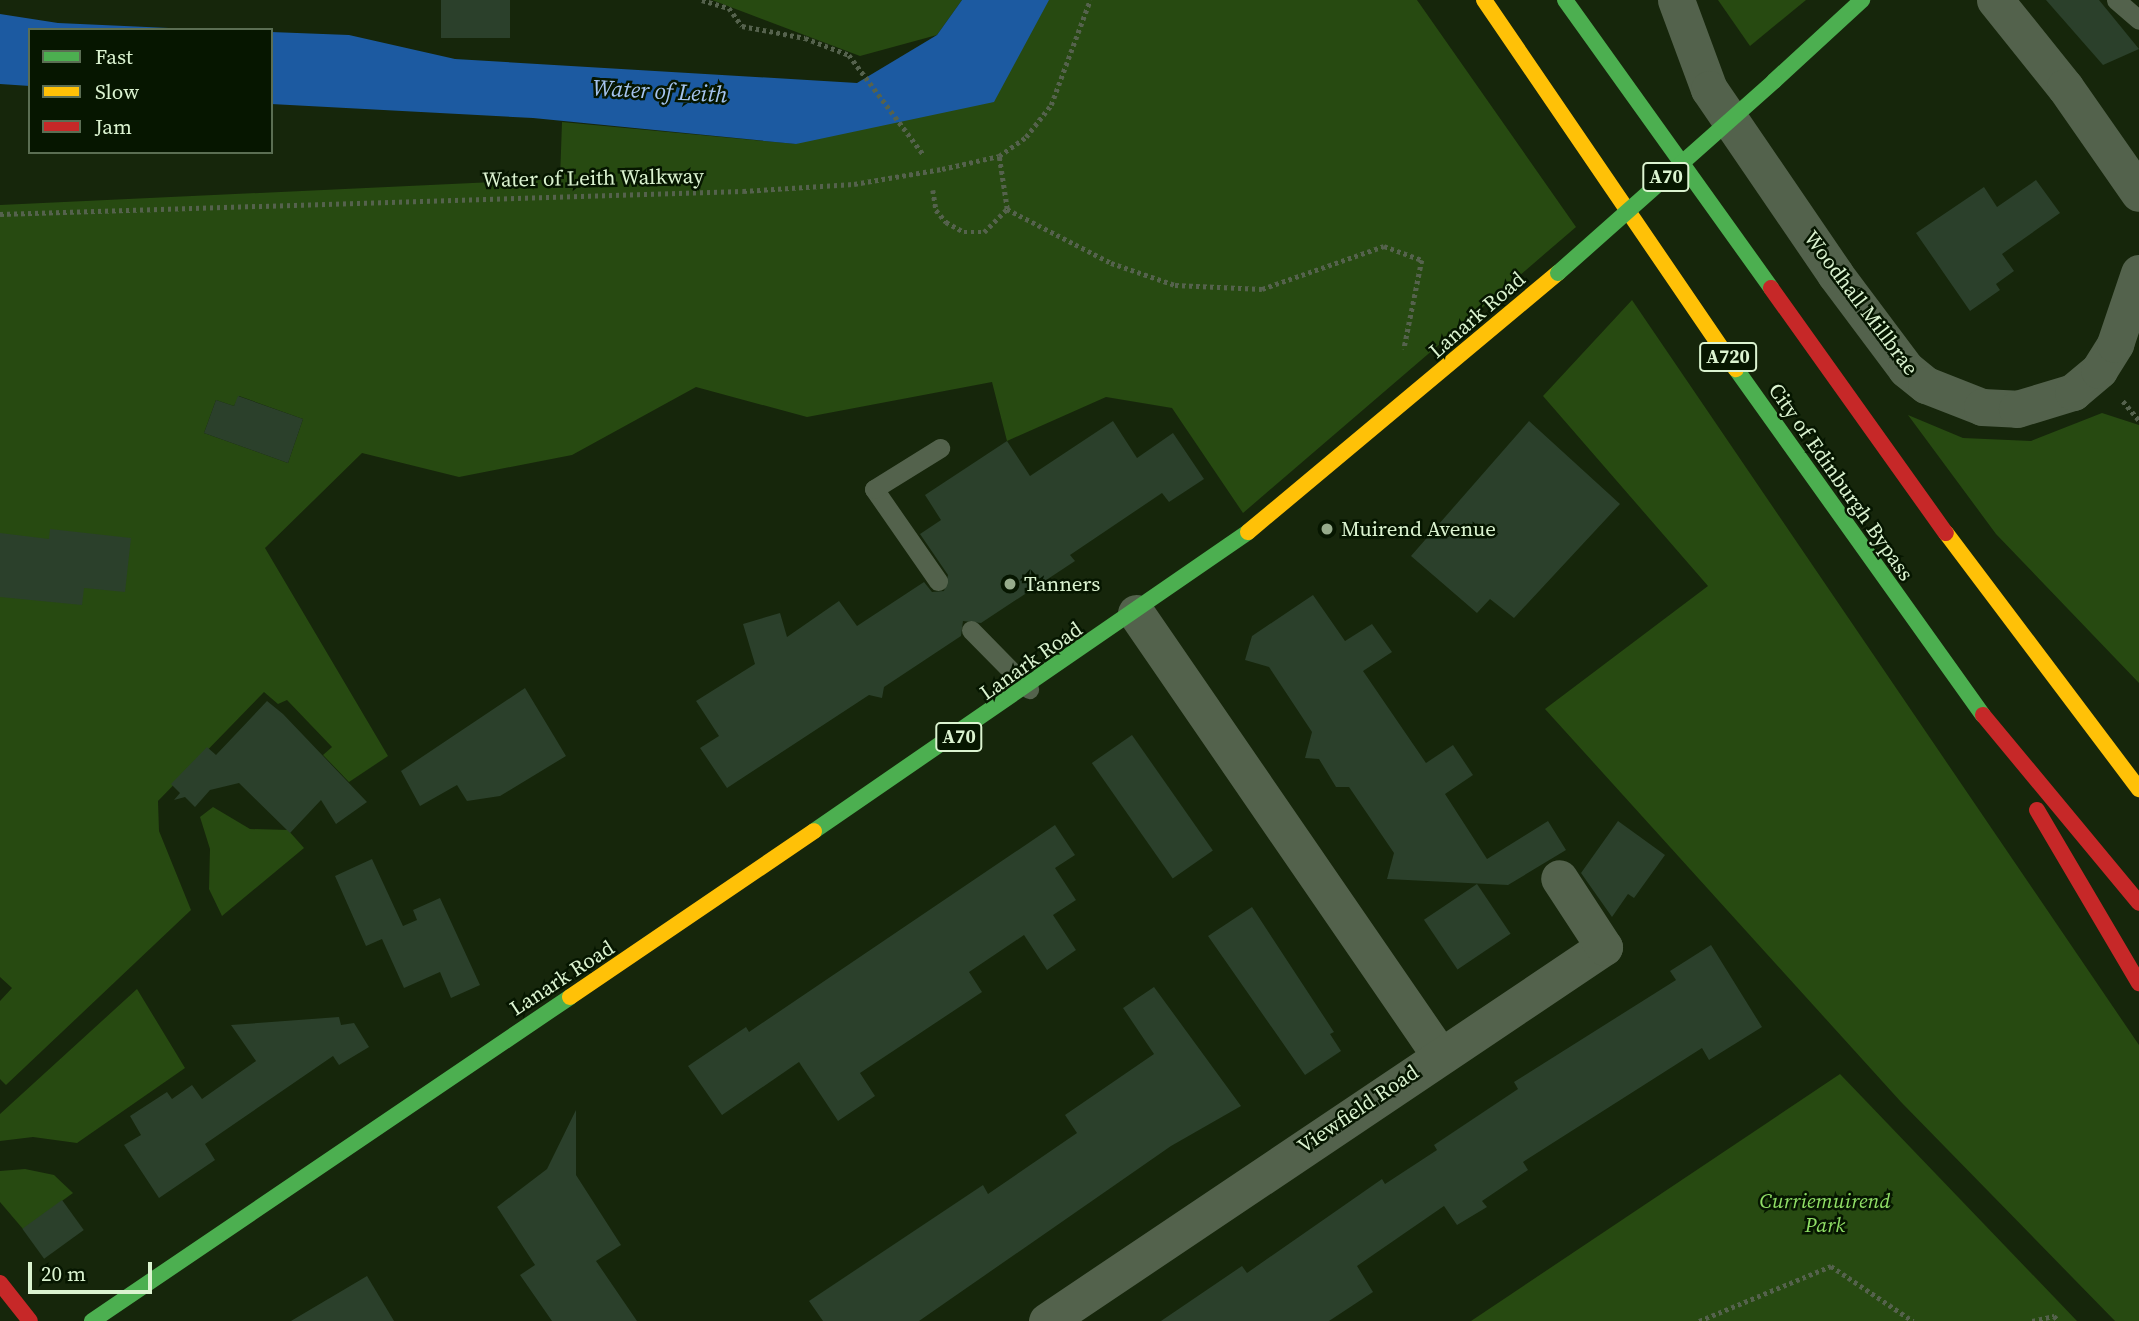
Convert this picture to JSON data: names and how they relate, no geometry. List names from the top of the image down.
{
  "streets": {
    "main road": [
      "A70",
      "Lanark Road",
      "A720",
      "City of Edinburgh Bypass"
    ],
    "street": ["Woodhall Millbrae", "Viewfield Road"],
    "path": ["Water of Leith Walkway"]
  },
  "water": ["Water of Leith"],
  "parks": ["Curriemuirend Park"],
  "places": ["Muirend Avenue", "Tanners"],
  "legend": ["Fast", "Slow", "Jam"],
  "scale_bar": "20 m"
}
